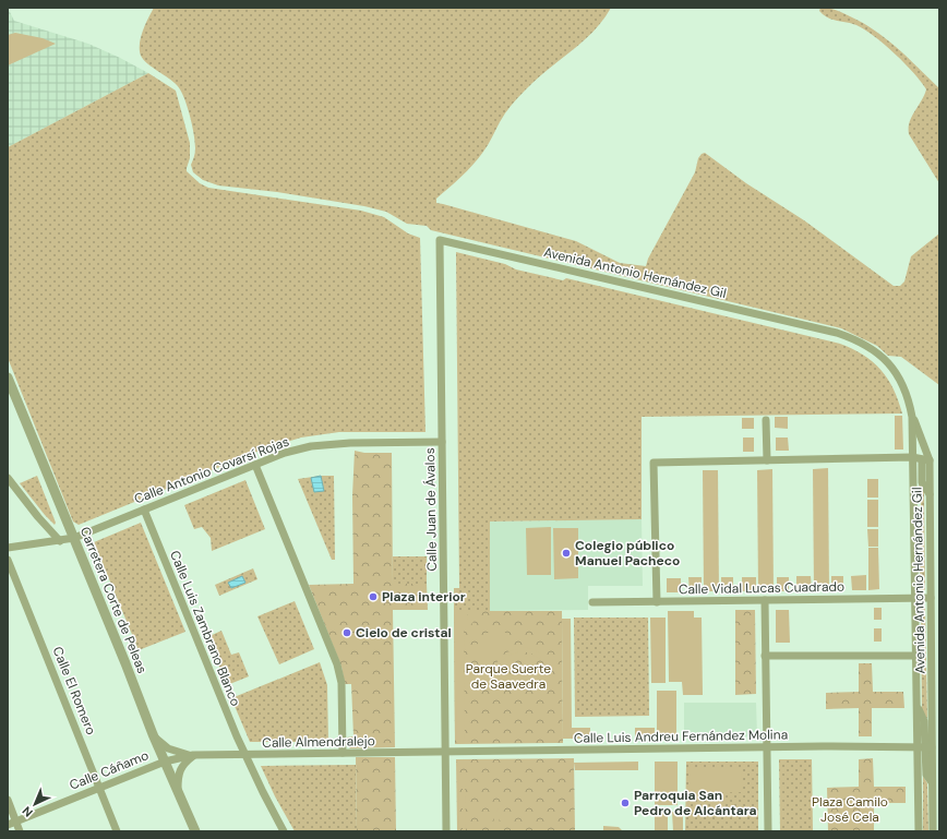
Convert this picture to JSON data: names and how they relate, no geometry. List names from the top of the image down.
{
  "streets": {
    "street": [
      "Avenida Antonio Hernández Gil",
      "Calle Antonio Covarsí Rojas",
      "Calle Juan de Ávalos",
      "Calle Vidal Lucas Cuadrado",
      "Carretera Corte de Peleas",
      "Calle Luis Zambrano Blanco",
      "Calle El Romero",
      "Calle Luis Andreu Fernández Molina",
      "Calle Almendralejo",
      "Calle Cáñamo"
    ]
  },
  "crossings": [
    ["Avenida Antonio Hernández Gil", "Calle Juan de Ávalos"],
    ["Avenida Antonio Hernández Gil", "Calle Vidal Lucas Cuadrado"],
    ["Avenida Antonio Hernández Gil", "Calle Luis Andreu Fernández Molina"],
    ["Calle Antonio Covarsí Rojas", "Calle Juan de Ávalos"],
    ["Calle Antonio Covarsí Rojas", "Carretera Corte de Peleas"],
    ["Calle Antonio Covarsí Rojas", "Calle Luis Zambrano Blanco"],
    ["Calle Juan de Ávalos", "Calle Luis Andreu Fernández Molina"],
    ["Calle Juan de Ávalos", "Calle Almendralejo"],
    ["Carretera Corte de Peleas", "Calle Almendralejo"],
    ["Carretera Corte de Peleas", "Calle Cáñamo"],
    ["Calle Luis Zambrano Blanco", "Calle Almendralejo"],
    ["Calle El Romero", "Calle Cáñamo"],
    ["Calle Luis Andreu Fernández Molina", "Calle Almendralejo"],
    ["Calle Almendralejo", "Calle Cáñamo"]
  ],
  "parks": ["Parque Suerte de Saavedra", "Plaza Camilo José Cela"],
  "places": [
    "Colegio público Manuel Pacheco",
    "Plaza interior",
    "Cielo de cristal",
    "Parroquia San Pedro de Alcántara"
  ],
  "north": "bottom left"
}
